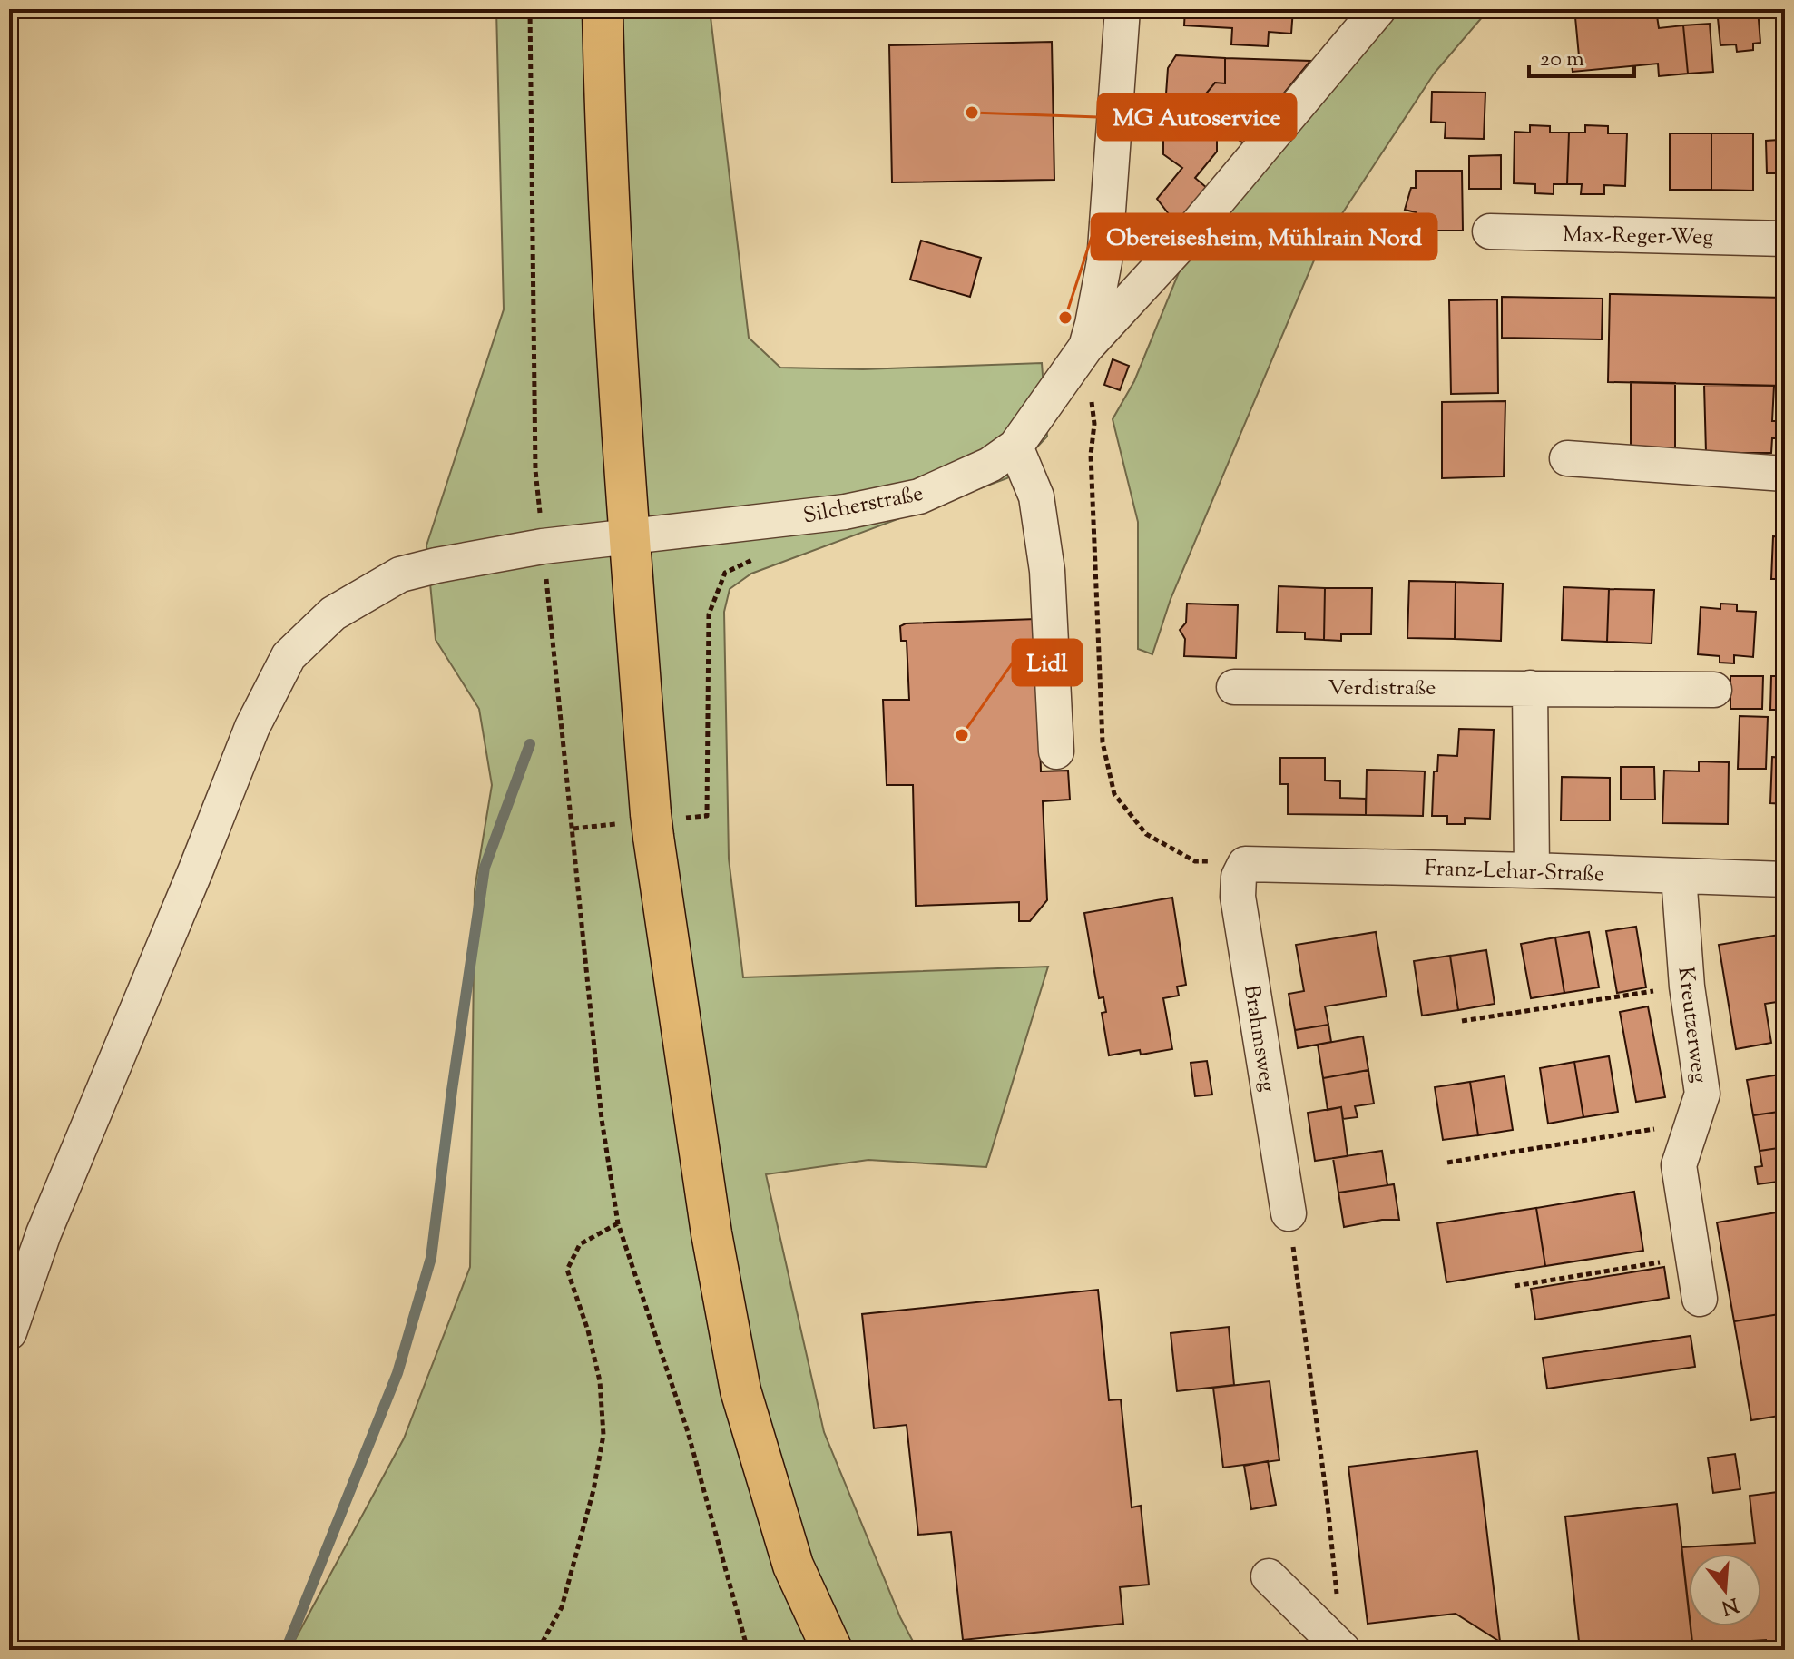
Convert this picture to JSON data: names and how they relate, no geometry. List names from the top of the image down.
{
  "streets": {
    "street": [
      "Max-Reger-Weg",
      "Silcherstraße",
      "Verdistraße",
      "Franz-Lehar-Straße",
      "Kreutzerweg",
      "Brahmsweg"
    ]
  },
  "crossings": [
    ["Franz-Lehar-Straße", "Kreutzerweg"],
    ["Franz-Lehar-Straße", "Brahmsweg"]
  ],
  "places": ["MG Autoservice", "Obereisesheim, Mühlrain Nord", "Lidl"],
  "scale_bar": "20 m",
  "north": "bottom"
}
